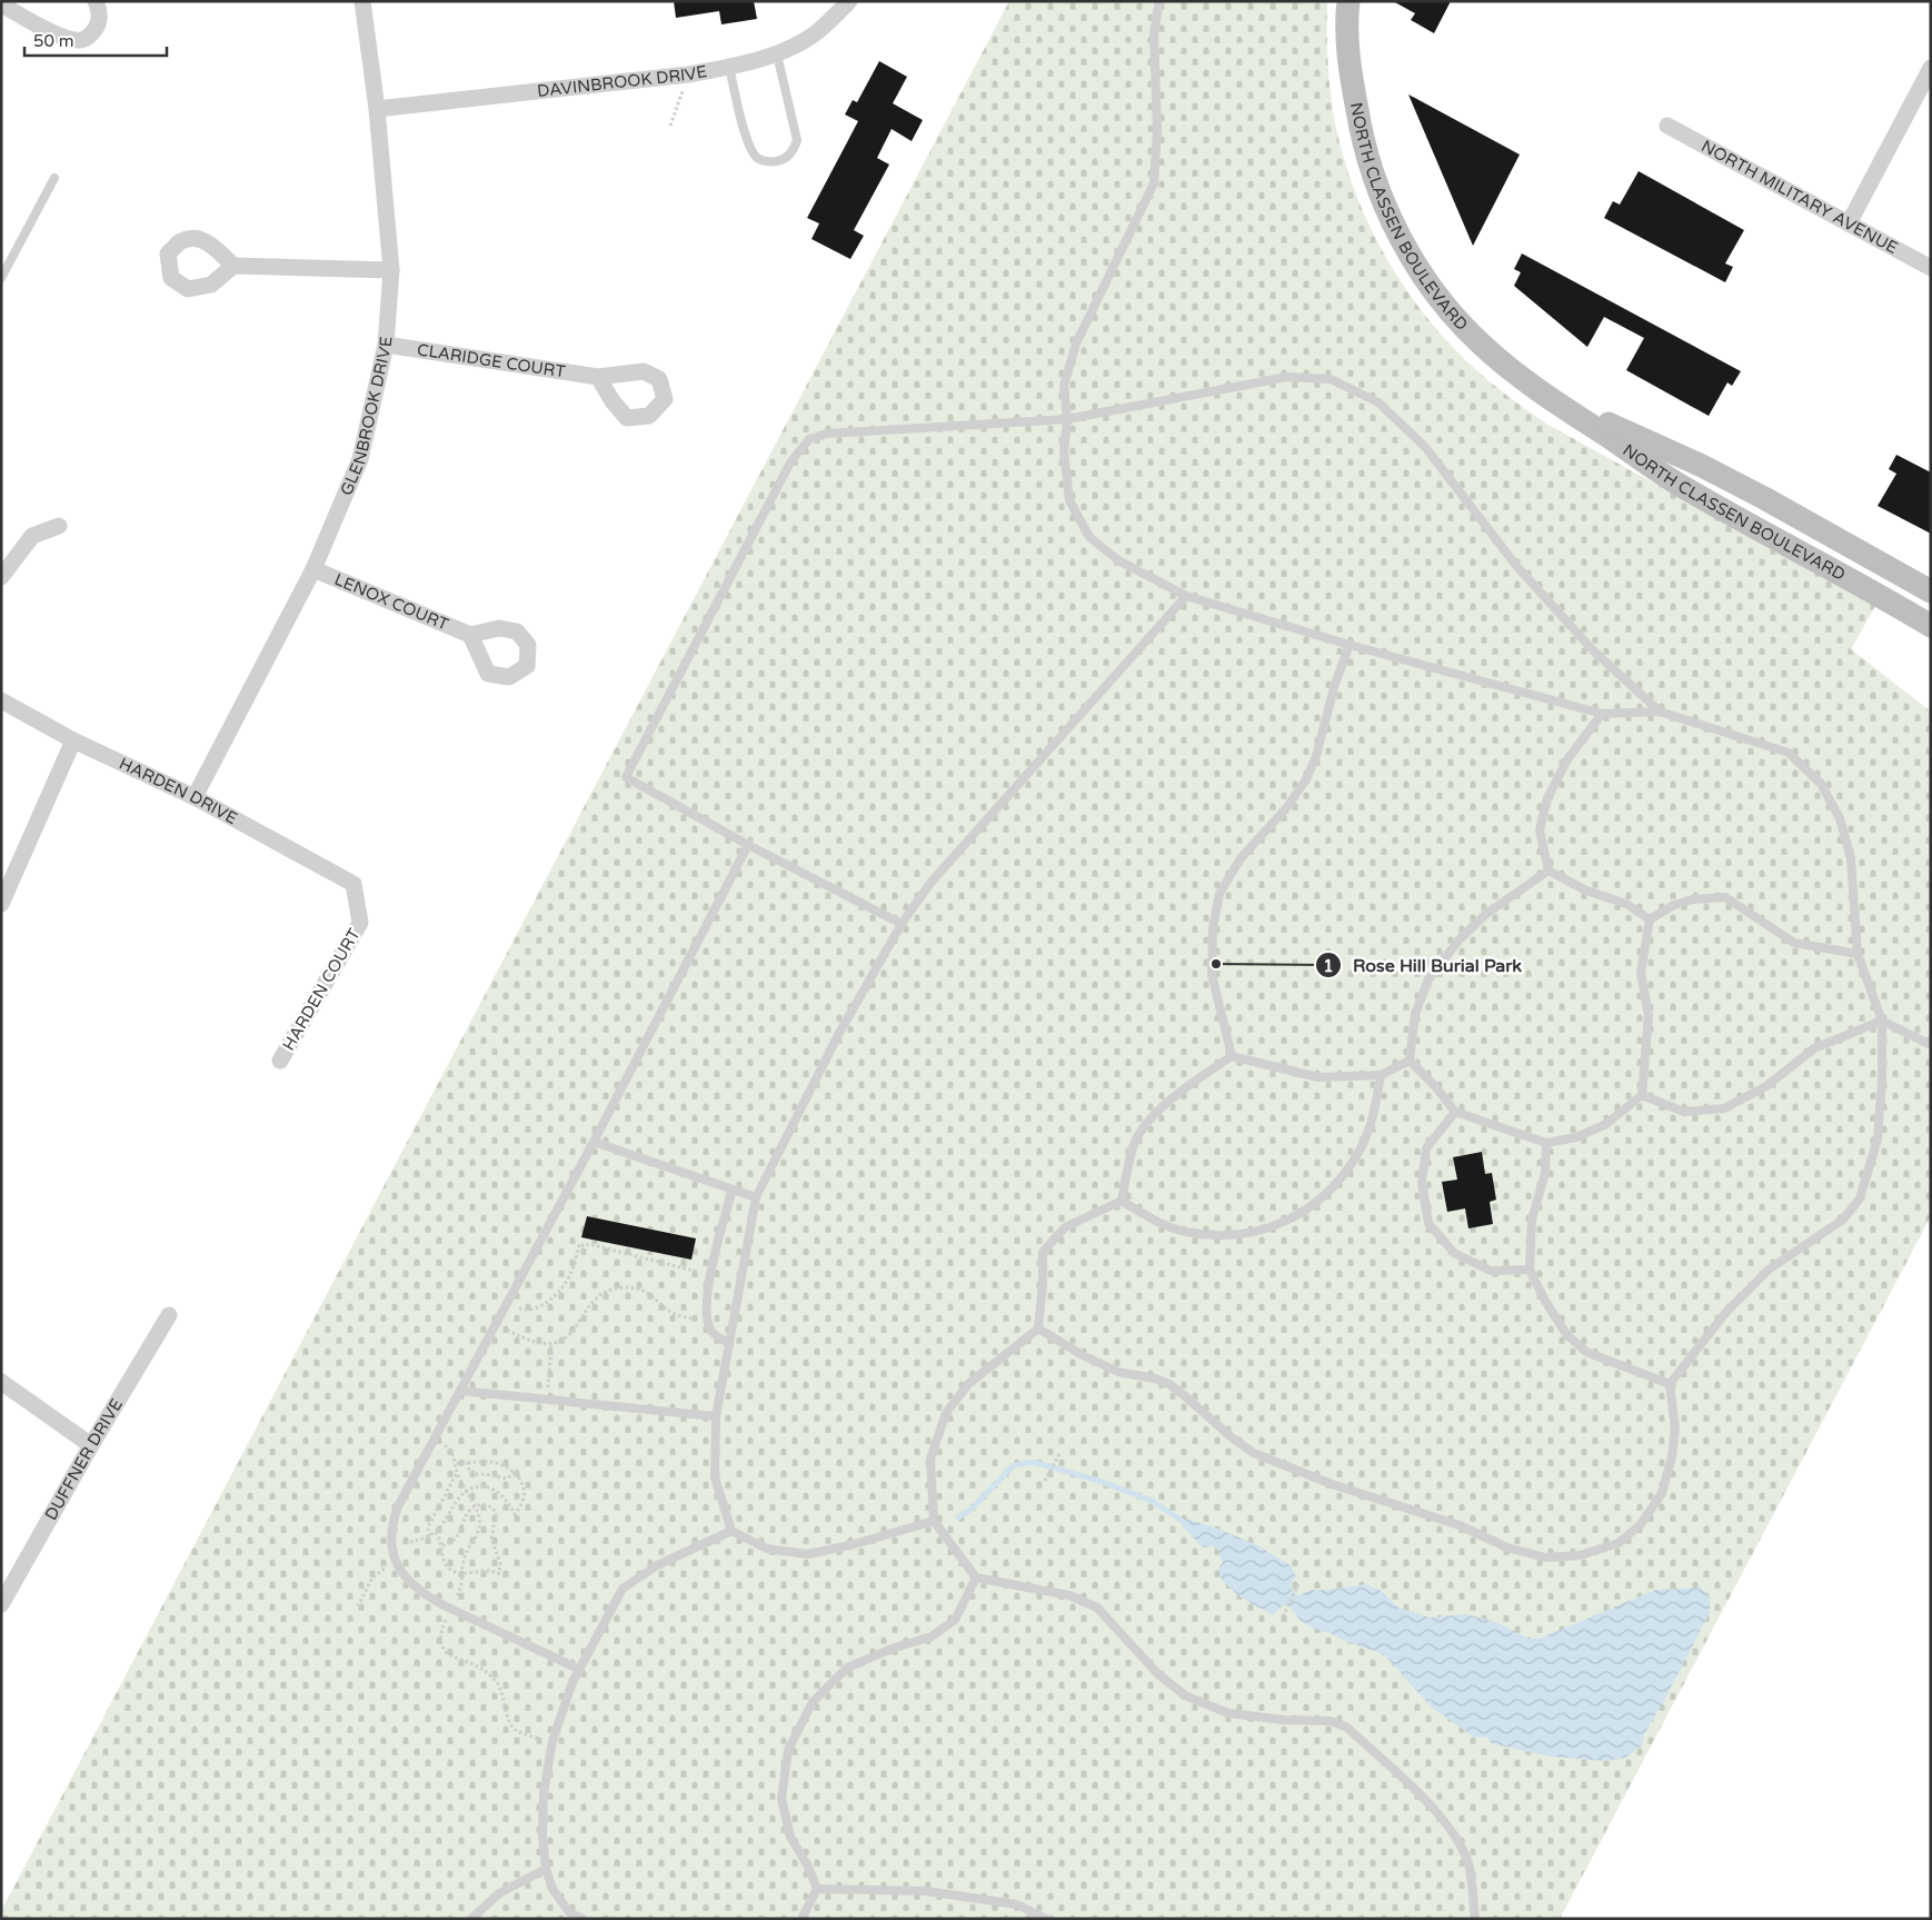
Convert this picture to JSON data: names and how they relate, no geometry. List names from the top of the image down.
{
  "streets": {
    "main road": ["NORTH CLASSEN BOULEVARD"],
    "street": [
      "DAVINBROOK DRIVE",
      "NORTH MILITARY AVENUE",
      "CLARIDGE COURT",
      "GLENBROOK DRIVE",
      "LENOX COURT",
      "HARDEN DRIVE",
      "HARDEN COURT",
      "DUFFNER DRIVE"
    ]
  },
  "crossings": [
    ["DAVINBROOK DRIVE", "GLENBROOK DRIVE"],
    ["CLARIDGE COURT", "GLENBROOK DRIVE"],
    ["GLENBROOK DRIVE", "LENOX COURT"],
    ["GLENBROOK DRIVE", "HARDEN DRIVE"],
    ["HARDEN DRIVE", "HARDEN COURT"]
  ],
  "places": ["Rose Hill Burial Park"],
  "scale_bar": "50 m"
}
